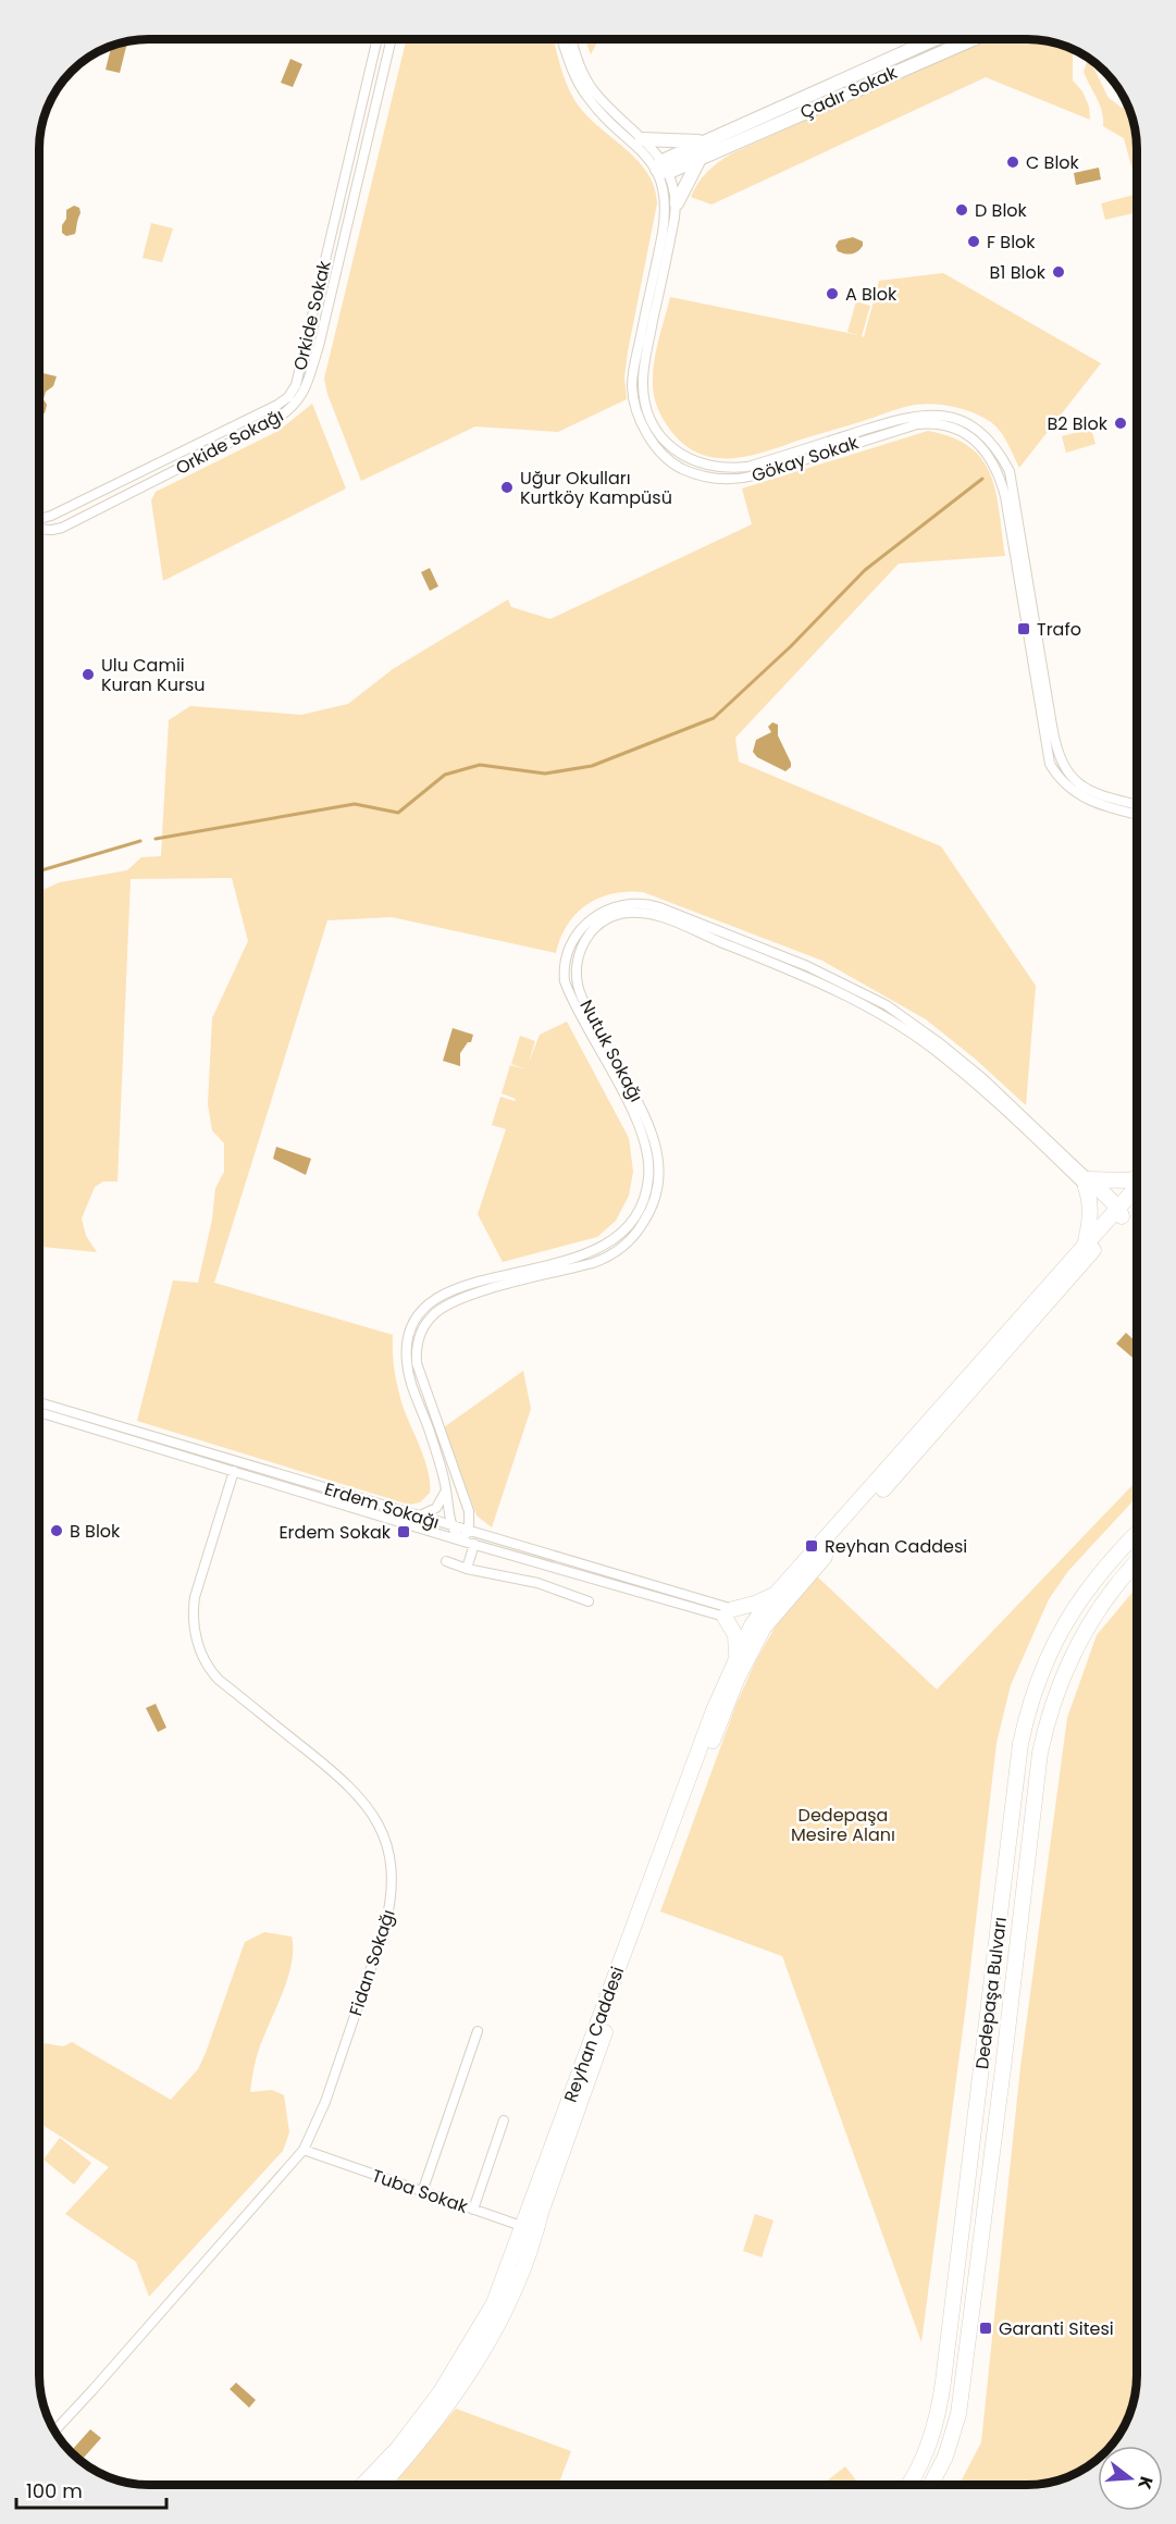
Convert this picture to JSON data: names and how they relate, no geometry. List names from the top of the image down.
{
  "streets": {
    "main road": ["Dedepaşa Bulvarı", "Reyhan Caddesi"],
    "street": [
      "Çadır Sokak",
      "Orkide Sokak",
      "Orkide Sokağı",
      "Gökay Sokak",
      "Nutuk Sokağı",
      "Erdem Sokağı",
      "Fidan Sokağı",
      "Tuba Sokak"
    ]
  },
  "crossings": [
    ["Çadır Sokak", "Gökay Sokak"],
    ["Nutuk Sokağı", "Erdem Sokağı"],
    ["Erdem Sokağı", "Fidan Sokağı"],
    ["Fidan Sokağı", "Tuba Sokak"],
    ["Reyhan Caddesi", "Tuba Sokak"]
  ],
  "parks": ["Dedepaşa Mesire Alanı"],
  "places": {
    "other": [
      "C Blok",
      "D Blok",
      "F Blok",
      "B1 Blok",
      "A Blok",
      "B2 Blok",
      "Uğur Okulları Kurtköy Kampüsü",
      "Ulu Camii Kuran Kursu",
      "B Blok"
    ],
    "transit": [
      "Trafo",
      "Erdem Sokak",
      "Reyhan Caddesi",
      "Garanti Sitesi"
    ]
  },
  "scale_bar": "100 m",
  "north": "right"
}
